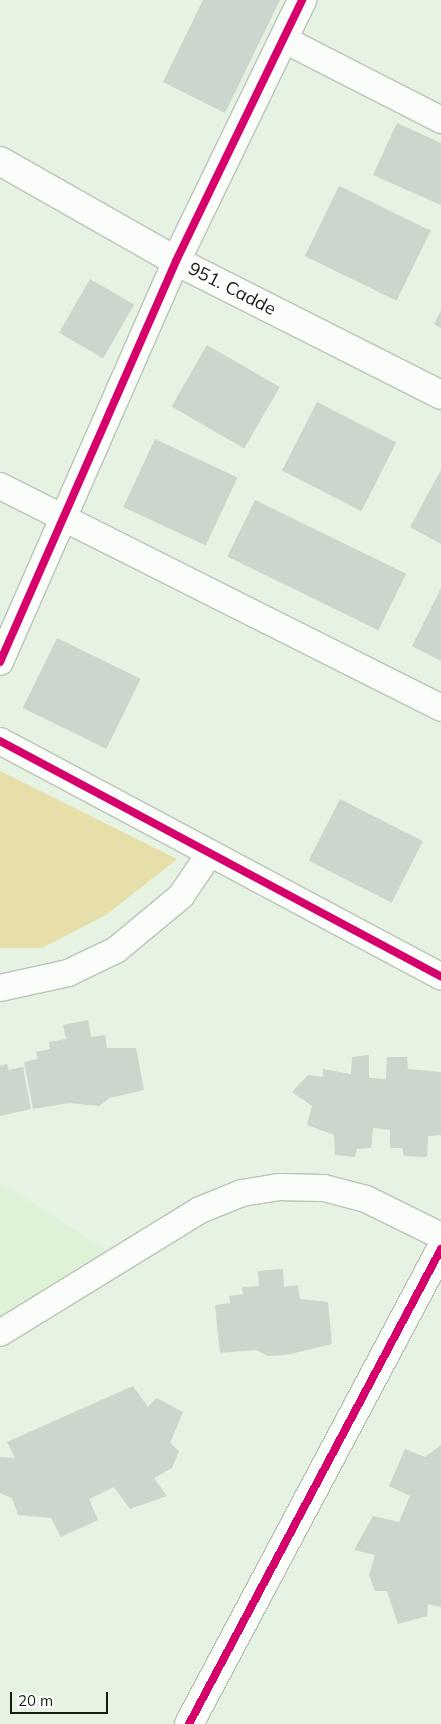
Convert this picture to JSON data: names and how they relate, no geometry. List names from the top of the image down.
{
  "streets": {
    "street": ["951. Cadde"]
  },
  "scale_bar": "20 m"
}
